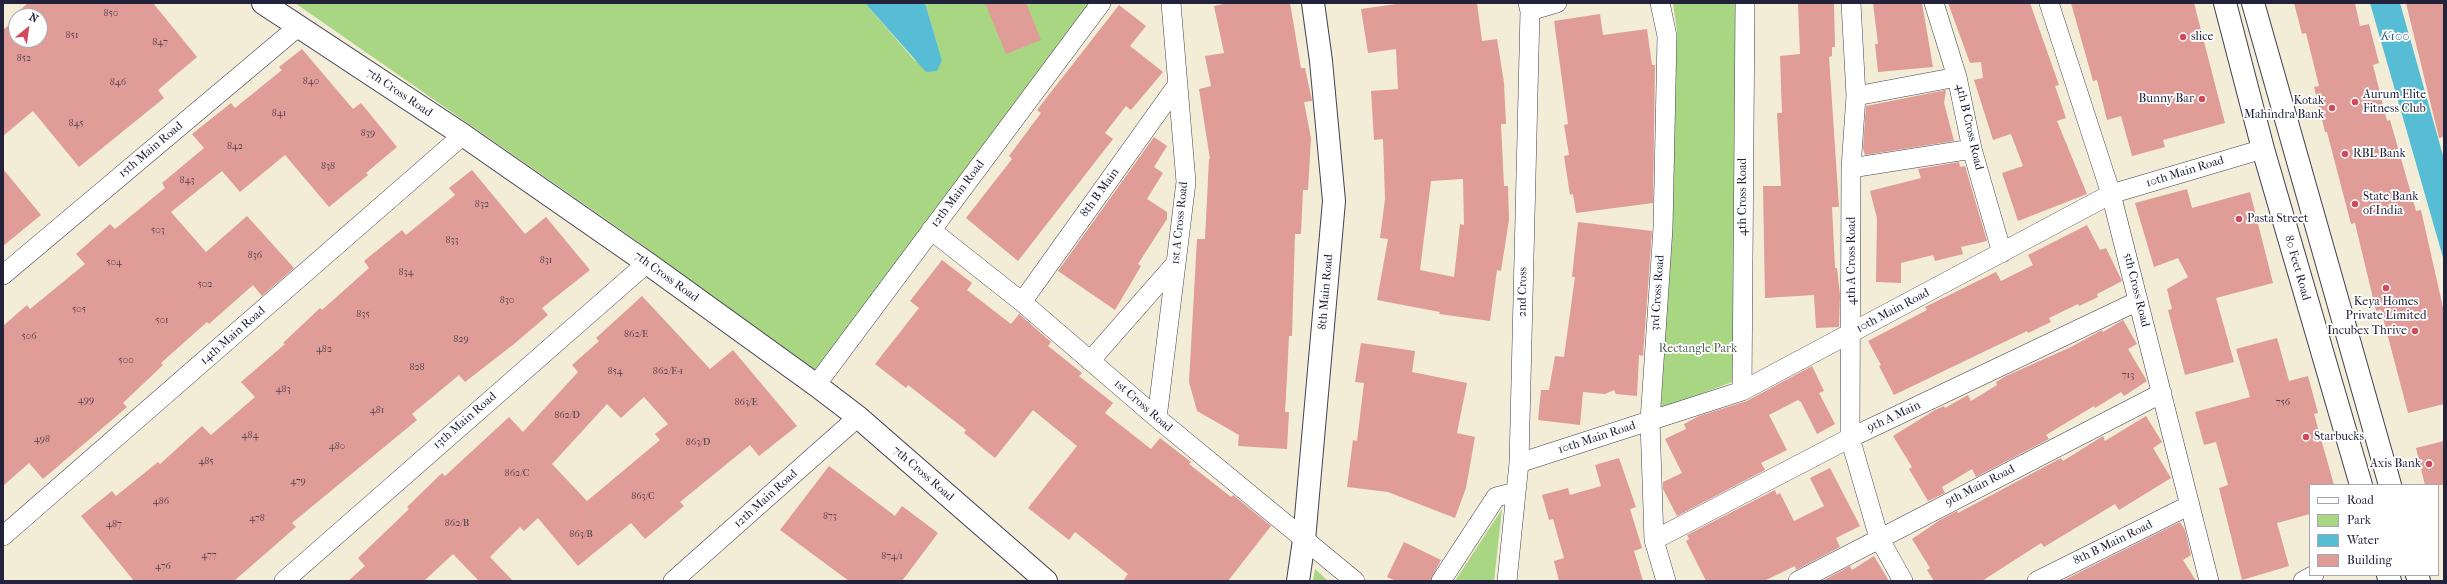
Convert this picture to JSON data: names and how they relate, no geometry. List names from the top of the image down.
{
  "streets": {
    "street": [
      "7th Cross Road",
      "4th B Cross Road",
      "15th Main Road",
      "10th Main Road",
      "8th B Main",
      "12th Main Road",
      "4th Cross Road",
      "1st A Cross Road",
      "4th A Cross Road",
      "80 Feet Road",
      "5th Cross Road",
      "8th Main Road",
      "2nd Cross",
      "3rd Cross Road",
      "14th Main Road",
      "1st Cross Road",
      "9th A Main",
      "13th Main Road",
      "9th Main Road",
      "8th B Main Road"
    ]
  },
  "crossings": [
    ["7th Cross Road", "15th Main Road"],
    ["7th Cross Road", "12th Main Road"],
    ["7th Cross Road", "14th Main Road"],
    ["7th Cross Road", "13th Main Road"],
    ["4th B Cross Road", "10th Main Road"],
    ["10th Main Road", "4th Cross Road"],
    ["10th Main Road", "4th A Cross Road"],
    ["10th Main Road", "80 Feet Road"],
    ["10th Main Road", "5th Cross Road"],
    ["10th Main Road", "2nd Cross"],
    ["10th Main Road", "3rd Cross Road"],
    ["8th B Main", "1st A Cross Road"],
    ["8th B Main", "1st Cross Road"],
    ["12th Main Road", "1st Cross Road"],
    ["1st A Cross Road", "1st Cross Road"],
    ["4th A Cross Road", "9th A Main"],
    ["4th A Cross Road", "9th Main Road"],
    ["5th Cross Road", "9th A Main"],
    ["5th Cross Road", "9th Main Road"],
    ["5th Cross Road", "8th B Main Road"],
    ["8th Main Road", "1st Cross Road"],
    ["3rd Cross Road", "9th A Main"]
  ],
  "water": ["K100"],
  "parks": ["Rectangle Park"],
  "places": [
    "slice",
    "Bunny Bar",
    "Aurum Elite Fitness Club",
    "Kotak Mahindra Bank",
    "RBL Bank",
    "State Bank of India",
    "Pasta Street",
    "Keya Homes Private Limited",
    "Incubex Thrive",
    "Starbucks",
    "Axis Bank"
  ],
  "house_numbers": [
    "850",
    "851",
    "847",
    "852",
    "840",
    "846",
    "841",
    "845",
    "839",
    "842",
    "838",
    "843",
    "832",
    "503",
    "833",
    "836",
    "831",
    "504",
    "834",
    "502",
    "830",
    "505",
    "835",
    "501",
    "862/E",
    "506",
    "829",
    "482",
    "500",
    "828",
    "854",
    "862/E-1",
    "713",
    "483",
    "499",
    "863/E",
    "756",
    "481",
    "862/D",
    "484",
    "498",
    "863/D",
    "480",
    "485",
    "862/C",
    "479",
    "863/C",
    "486",
    "873",
    "478",
    "862/B",
    "487",
    "863/B",
    "477",
    "874/1",
    "476"
  ],
  "legend": [
    "Road",
    "Park",
    "Water",
    "Building"
  ],
  "north": "top right"
}
